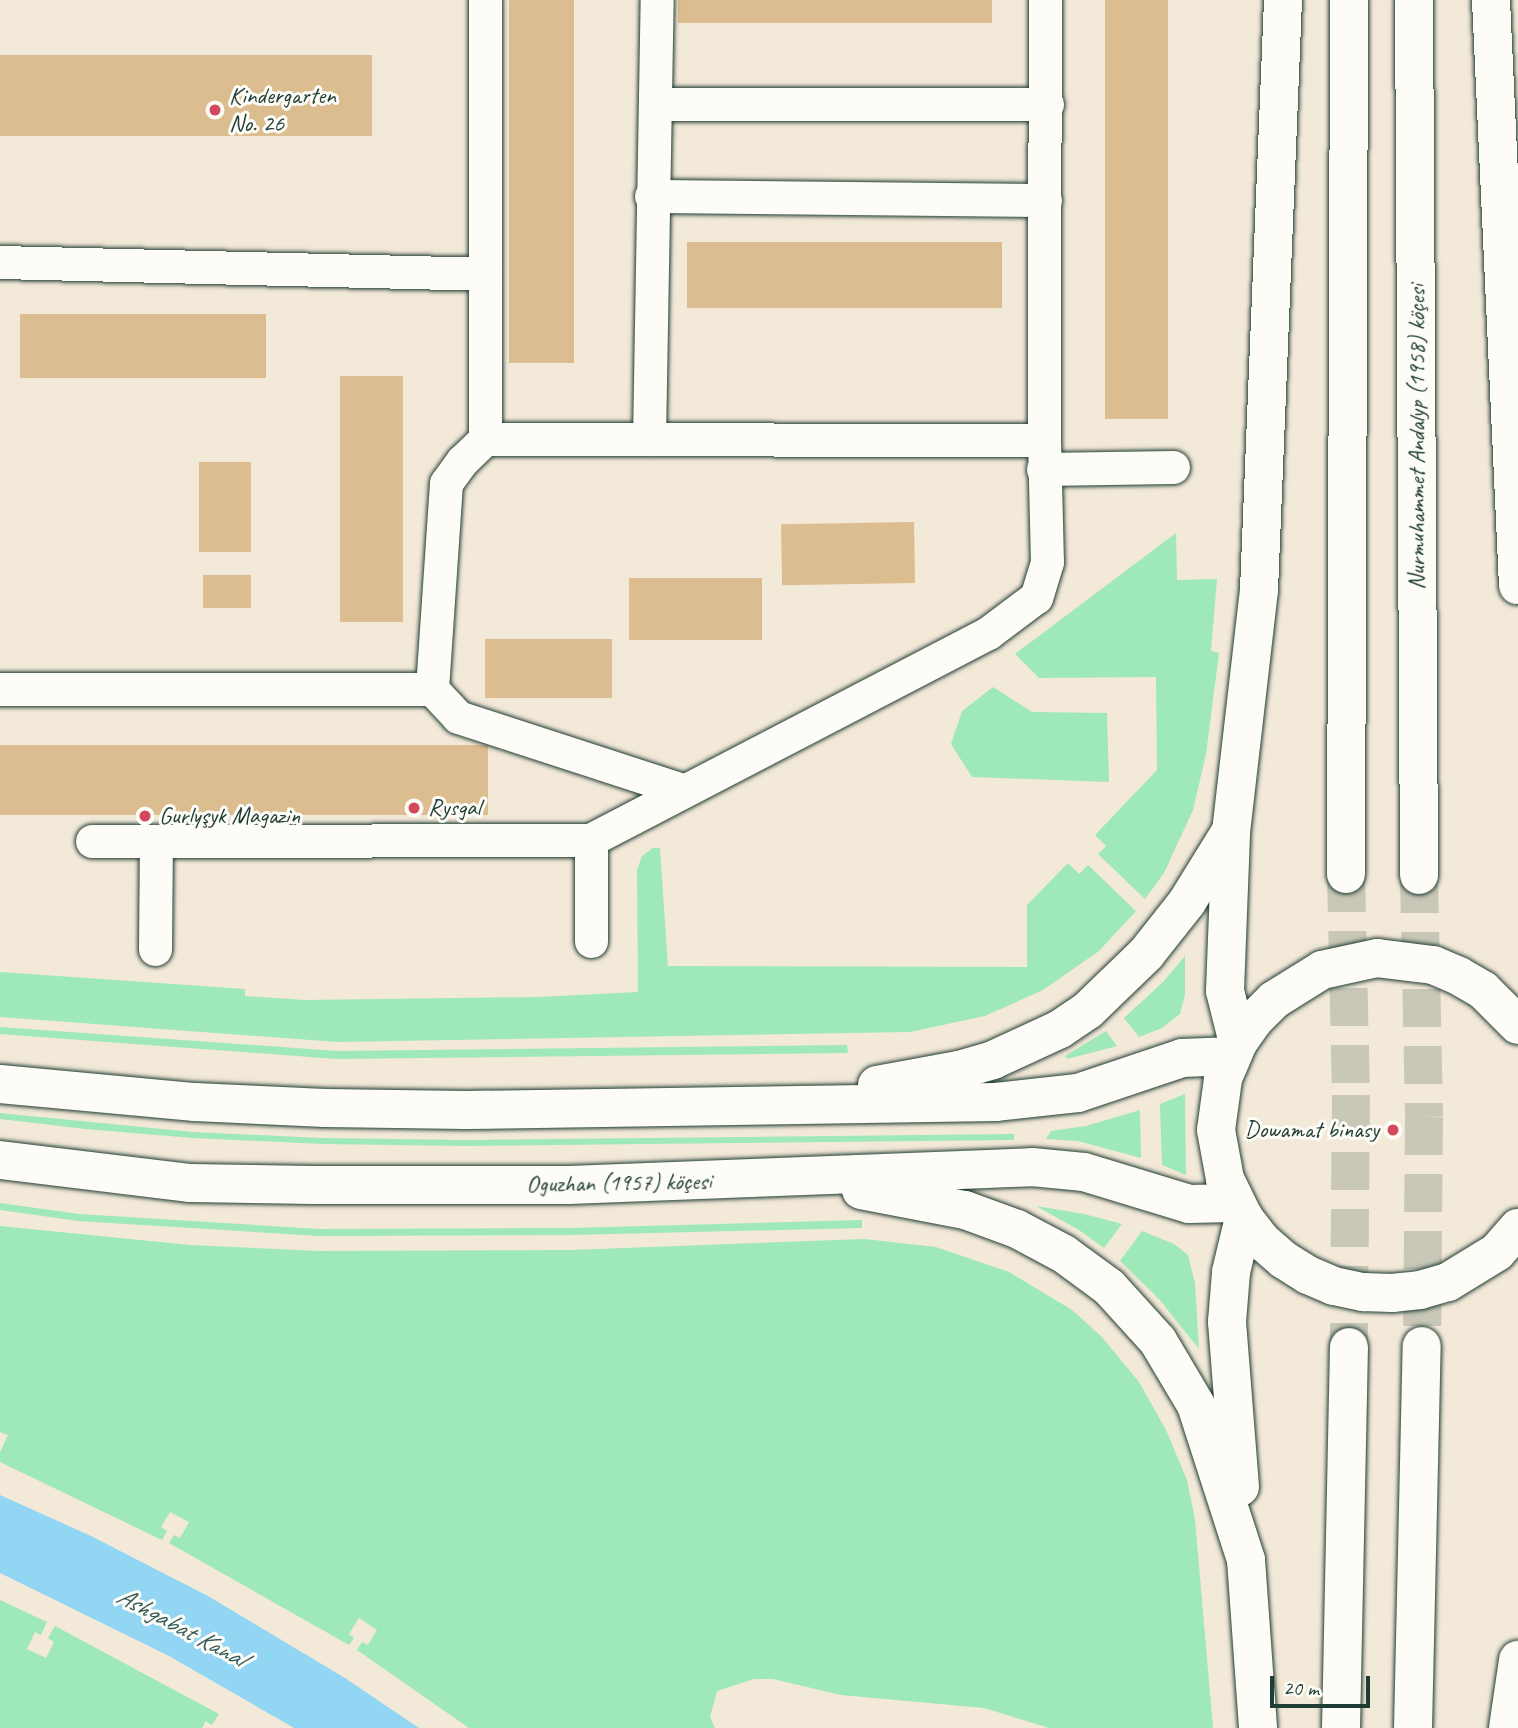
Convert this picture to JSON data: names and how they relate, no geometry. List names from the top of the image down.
{
  "streets": {
    "main road": ["Nurmuhammet Andalyp (1958) köçesi", "Oguzhan (1957) köçesi"]
  },
  "water": ["Ashgabat Kanal"],
  "places": [
    "Kindergarten No. 26",
    "Rysgal",
    "Gurlyşyk Magazin",
    "Dowamat binasy"
  ],
  "scale_bar": "20 m"
}
